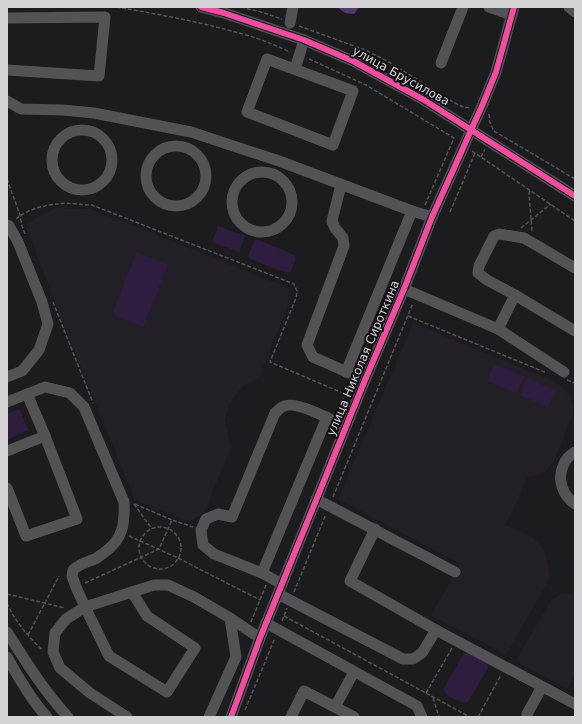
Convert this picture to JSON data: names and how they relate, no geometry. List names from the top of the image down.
{
  "streets": {
    "street": ["улица Брусилова", "улица Николая Сироткина"]
  },
  "crossings": [
    ["улица Брусилова", "улица Николая Сироткина"]
  ]
}
